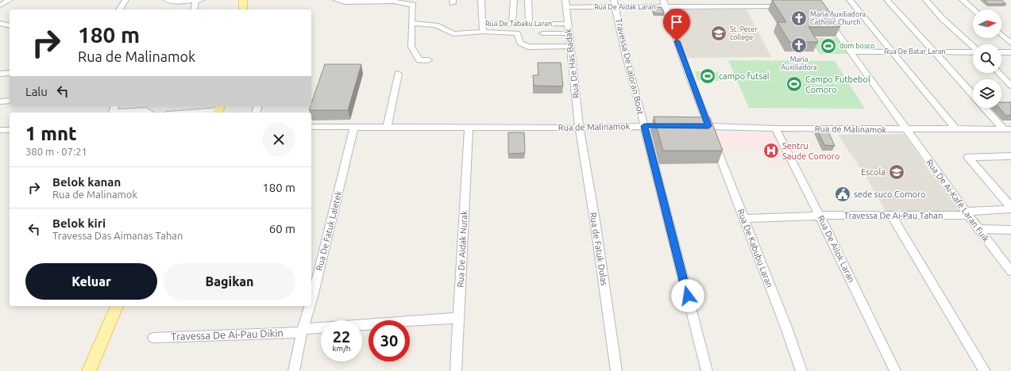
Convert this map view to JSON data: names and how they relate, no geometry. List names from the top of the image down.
{
  "streets": {
    "street": [
      "Rua De Aidak Laran",
      "Rua De Tabaku Laran",
      "Rua De Batar Laran",
      "Rua De Has Badak",
      "Travessa De Laloran Boot",
      "Rua de Malinamok",
      "Rua De Ai-Kafé Laran Fuik",
      "Travessa De Ai-Pau Tahan",
      "Rua De Fatuk Laletek",
      "Rua De Kabubu Laran",
      "Rua De Aidak Nurak",
      "Rua de Fatuk Dulas",
      "Rua De Ailok Laran",
      "Travessa De Ai-Pau Dikin"
    ]
  },
  "crossings": [
    ["Rua De Aidak Laran", "Rua De Has Badak"],
    ["Rua De Aidak Laran", "Travessa De Laloran Boot"],
    ["Rua De Aidak Laran", "Rua De Kabubu Laran"],
    ["Rua De Tabaku Laran", "Rua De Has Badak"],
    ["Rua De Batar Laran", "Rua De Ai-Kafé Laran Fuik"],
    ["Rua De Has Badak", "Rua de Malinamok"],
    ["Rua De Has Badak", "Rua de Fatuk Dulas"],
    ["Travessa De Laloran Boot", "Rua de Malinamok"],
    ["Rua de Malinamok", "Rua De Ai-Kafé Laran Fuik"],
    ["Rua de Malinamok", "Rua De Fatuk Laletek"],
    ["Rua de Malinamok", "Rua De Kabubu Laran"],
    ["Rua de Malinamok", "Rua De Aidak Nurak"],
    ["Rua de Malinamok", "Rua de Fatuk Dulas"],
    ["Rua de Malinamok", "Rua De Ailok Laran"],
    ["Rua De Ai-Kafé Laran Fuik", "Travessa De Ai-Pau Tahan"],
    ["Travessa De Ai-Pau Tahan", "Rua De Kabubu Laran"],
    ["Travessa De Ai-Pau Tahan", "Rua De Ailok Laran"],
    ["Rua De Fatuk Laletek", "Travessa De Ai-Pau Dikin"]
  ],
  "places": {
    "church": ["Maria Auxiliadora Catholic Church", "Maria Auxiliadora"],
    "school or university": ["St. Peter college", "Escola"],
    "sports": ["dom bosco", "campo futsal", "Campo Futbebol Comoro"],
    "hospital": ["Sentru Saude Comoro"],
    "public building": ["sede suco Comoro"]
  },
  "north": "right",
  "page": {
    "turn": ["180 m", "Rua de Malinamok"],
    "then": "Lalu",
    "heading": ["1 mnt", "380 m · 07:21"],
    "list": [
      {
        "name": "Belok kanan",
        "note": "Rua de Malinamok",
        "value": "180 m"
      },
      {
        "name": "Belok kiri",
        "note": "Travessa Das Aimanas Tahan",
        "value": "60 m"
      }
    ],
    "buttons": ["Keluar", "Bagikan"],
    "speed": "22 km/h",
    "limit": "30"
  }
}
